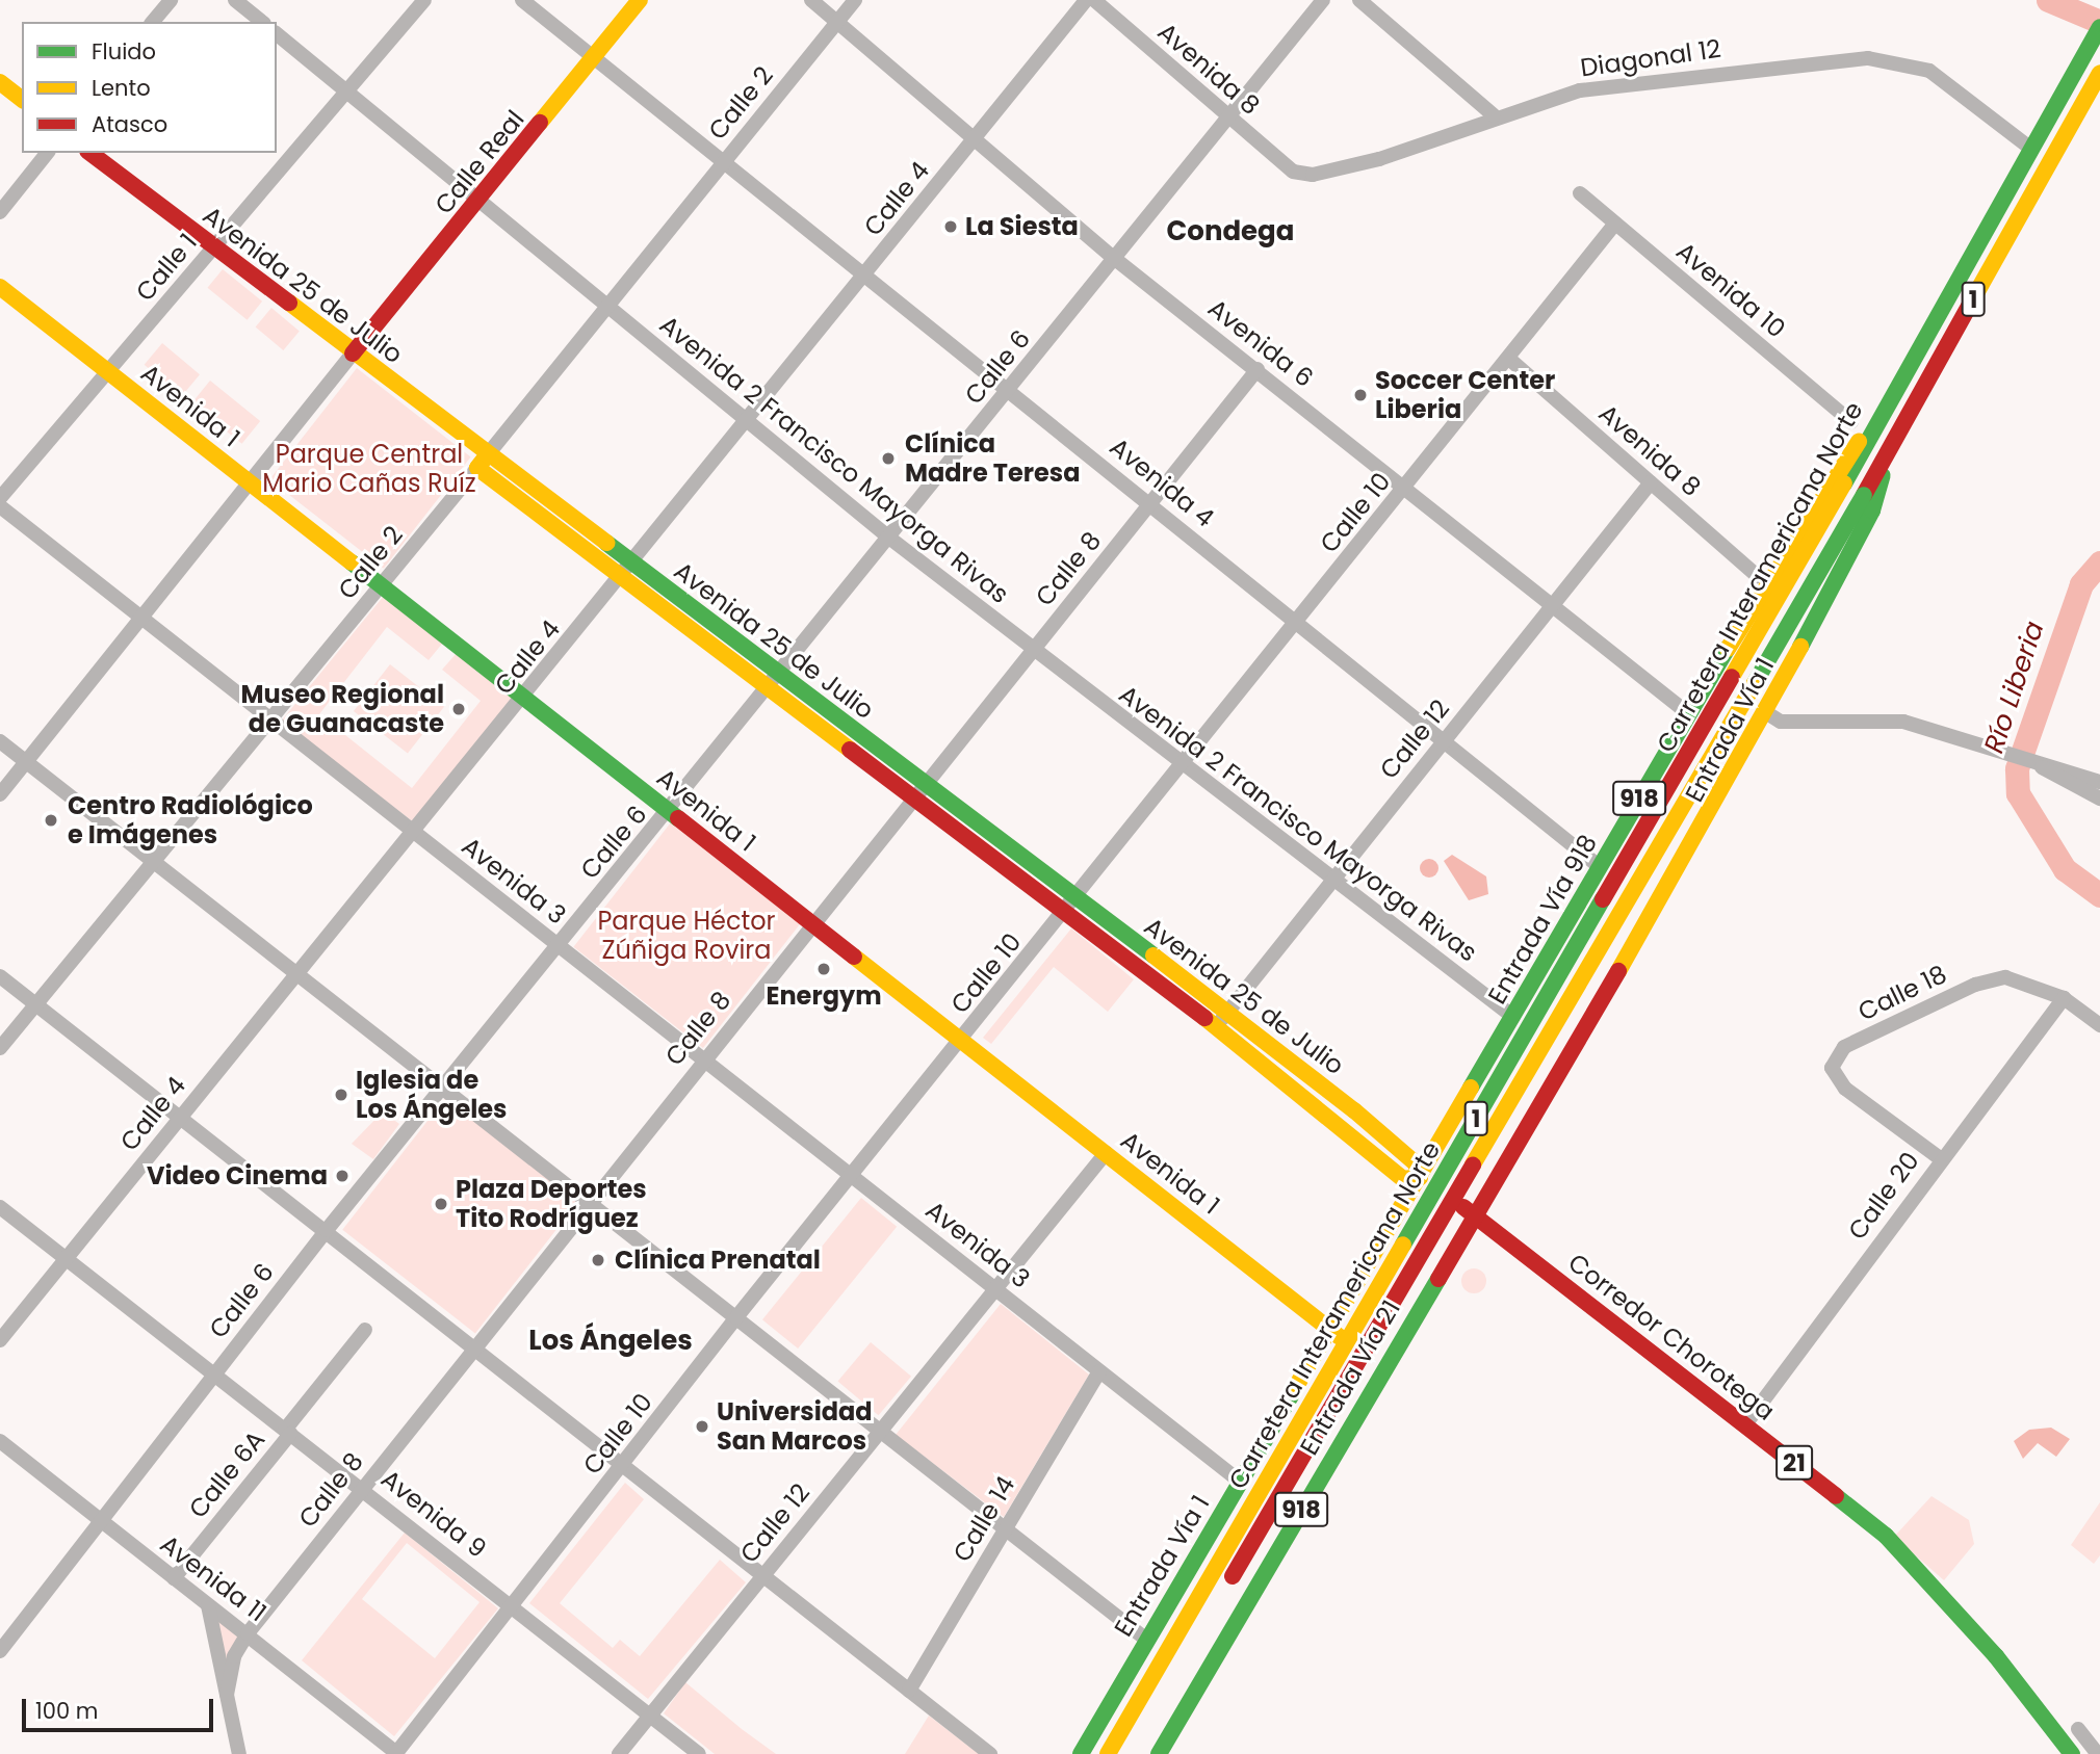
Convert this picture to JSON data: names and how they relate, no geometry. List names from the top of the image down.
{
  "streets": {
    "main road": [
      "Calle Real",
      "Avenida 25 de Julio",
      "1",
      "Avenida 1",
      "Carretera Interamericana Norte",
      "Entrada Vía 1",
      "918",
      "Entrada Vía 918",
      "Corredor Chorotega",
      "Entrada Vía 21",
      "21"
    ],
    "street": [
      "Diagonal 12",
      "Avenida 8",
      "Calle 2",
      "Calle 4",
      "Calle 1",
      "Avenida 10",
      "Avenida 6",
      "Calle 6",
      "Avenida 2 Francisco Mayorga Rivas",
      "Avenida 4",
      "Calle 10",
      "Calle 8",
      "Calle 12",
      "Avenida 3",
      "Calle 18",
      "Calle 20",
      "Calle 6A",
      "Avenida 9",
      "Calle 14",
      "Avenida 11"
    ]
  },
  "crossings": [
    ["Diagonal 12", "Avenida 8"],
    ["Diagonal 12", "Carretera Interamericana Norte"],
    ["Avenida 8", "Calle 6"],
    ["Avenida 8", "Calle 10"],
    ["Avenida 8", "Calle 12"],
    ["Calle 2", "Avenida 25 de Julio"],
    ["Calle 2", "Avenida 6"],
    ["Calle 2", "Avenida 1"],
    ["Calle 2", "Avenida 2 Francisco Mayorga Rivas"],
    ["Calle 2", "Avenida 4"],
    ["Calle 2", "Avenida 3"],
    ["Calle Real", "Avenida 25 de Julio"],
    ["Calle Real", "Avenida 2 Francisco Mayorga Rivas"],
    ["Calle Real", "Avenida 4"],
    ["Calle 4", "Avenida 25 de Julio"],
    ["Calle 4", "Avenida 6"],
    ["Calle 4", "Avenida 1"],
    ["Calle 4", "Avenida 2 Francisco Mayorga Rivas"],
    ["Calle 4", "Avenida 4"],
    ["Calle 4", "Avenida 3"],
    ["Calle 4", "Avenida 9"],
    ["Calle 1", "Avenida 25 de Julio"],
    ["Calle 1", "Avenida 1"],
    ["Calle 1", "Avenida 2 Francisco Mayorga Rivas"],
    ["Avenida 25 de Julio", "Calle 6"],
    ["Avenida 25 de Julio", "Calle 10"],
    ["Avenida 25 de Julio", "Calle 8"],
    ["Avenida 25 de Julio", "Entrada Vía 1"],
    ["Avenida 25 de Julio", "Calle 12"],
    ["Avenida 25 de Julio", "Entrada Vía 918"],
    ["Avenida 25 de Julio", "Corredor Chorotega"],
    ["Avenida 25 de Julio", "Entrada Vía 21"],
    ["Avenida 10", "Calle 10"],
    ["1", "Entrada Vía 1"],
    ["Avenida 6", "Calle 6"],
    ["Avenida 6", "Calle 10"],
    ["Avenida 6", "Calle 8"],
    ["Avenida 6", "Calle 12"],
    ["Avenida 6", "Entrada Vía 918"],
    ["Calle 6", "Avenida 1"],
    ["Calle 6", "Avenida 2 Francisco Mayorga Rivas"],
    ["Calle 6", "Avenida 4"],
    ["Calle 6", "Avenida 3"],
    ["Calle 6", "Avenida 9"],
    ["Calle 6", "Avenida 11"],
    ["Avenida 1", "Calle 10"],
    ["Avenida 1", "Calle 8"],
    ["Avenida 1", "Entrada Vía 1"],
    ["Avenida 1", "Calle 12"],
    ["Avenida 1", "Entrada Vía 21"],
    ["Avenida 2 Francisco Mayorga Rivas", "Calle 10"],
    ["Avenida 2 Francisco Mayorga Rivas", "Calle 8"],
    ["Avenida 2 Francisco Mayorga Rivas", "Calle 12"],
    ["Avenida 2 Francisco Mayorga Rivas", "Entrada Vía 918"],
    ["Avenida 4", "Calle 10"],
    ["Avenida 4", "Calle 8"],
    ["Avenida 4", "Calle 12"],
    ["Avenida 4", "Entrada Vía 918"],
    ["Calle 10", "Avenida 3"],
    ["Calle 10", "Avenida 9"],
    ["Calle 10", "Avenida 11"],
    ["Calle 8", "Avenida 3"],
    ["Calle 8", "Avenida 9"],
    ["Calle 8", "Avenida 11"],
    ["Carretera Interamericana Norte", "Entrada Vía 918"],
    ["Entrada Vía 1", "Avenida 3"],
    ["Entrada Vía 1", "Entrada Vía 918"],
    ["Entrada Vía 1", "Corredor Chorotega"],
    ["Entrada Vía 1", "Entrada Vía 21"],
    ["Calle 12", "Avenida 3"],
    ["Calle 12", "Avenida 9"],
    ["Avenida 3", "Calle 14"],
    ["Calle 18", "Calle 20"],
    ["Calle 20", "Corredor Chorotega"],
    ["Corredor Chorotega", "Entrada Vía 21"],
    ["Calle 6A", "Avenida 9"],
    ["Calle 6A", "Avenida 11"]
  ],
  "districts": ["Condega", "Los Ángeles"],
  "water": ["Río Liberia"],
  "parks": ["Parque Central Mario Cañas Ruíz", "Parque Héctor Zúñiga Rovira"],
  "places": [
    "La Siesta",
    "Soccer Center Liberia",
    "Clínica Madre Teresa",
    "Museo Regional de Guanacaste",
    "Centro Radiológico e Imágenes",
    "Energym",
    "Iglesia de Los Ángeles",
    "Video Cinema",
    "Plaza Deportes Tito Rodríguez",
    "Clínica Prenatal",
    "Universidad San Marcos"
  ],
  "legend": ["Fluido", "Lento", "Atasco"],
  "scale_bar": "100 m"
}
